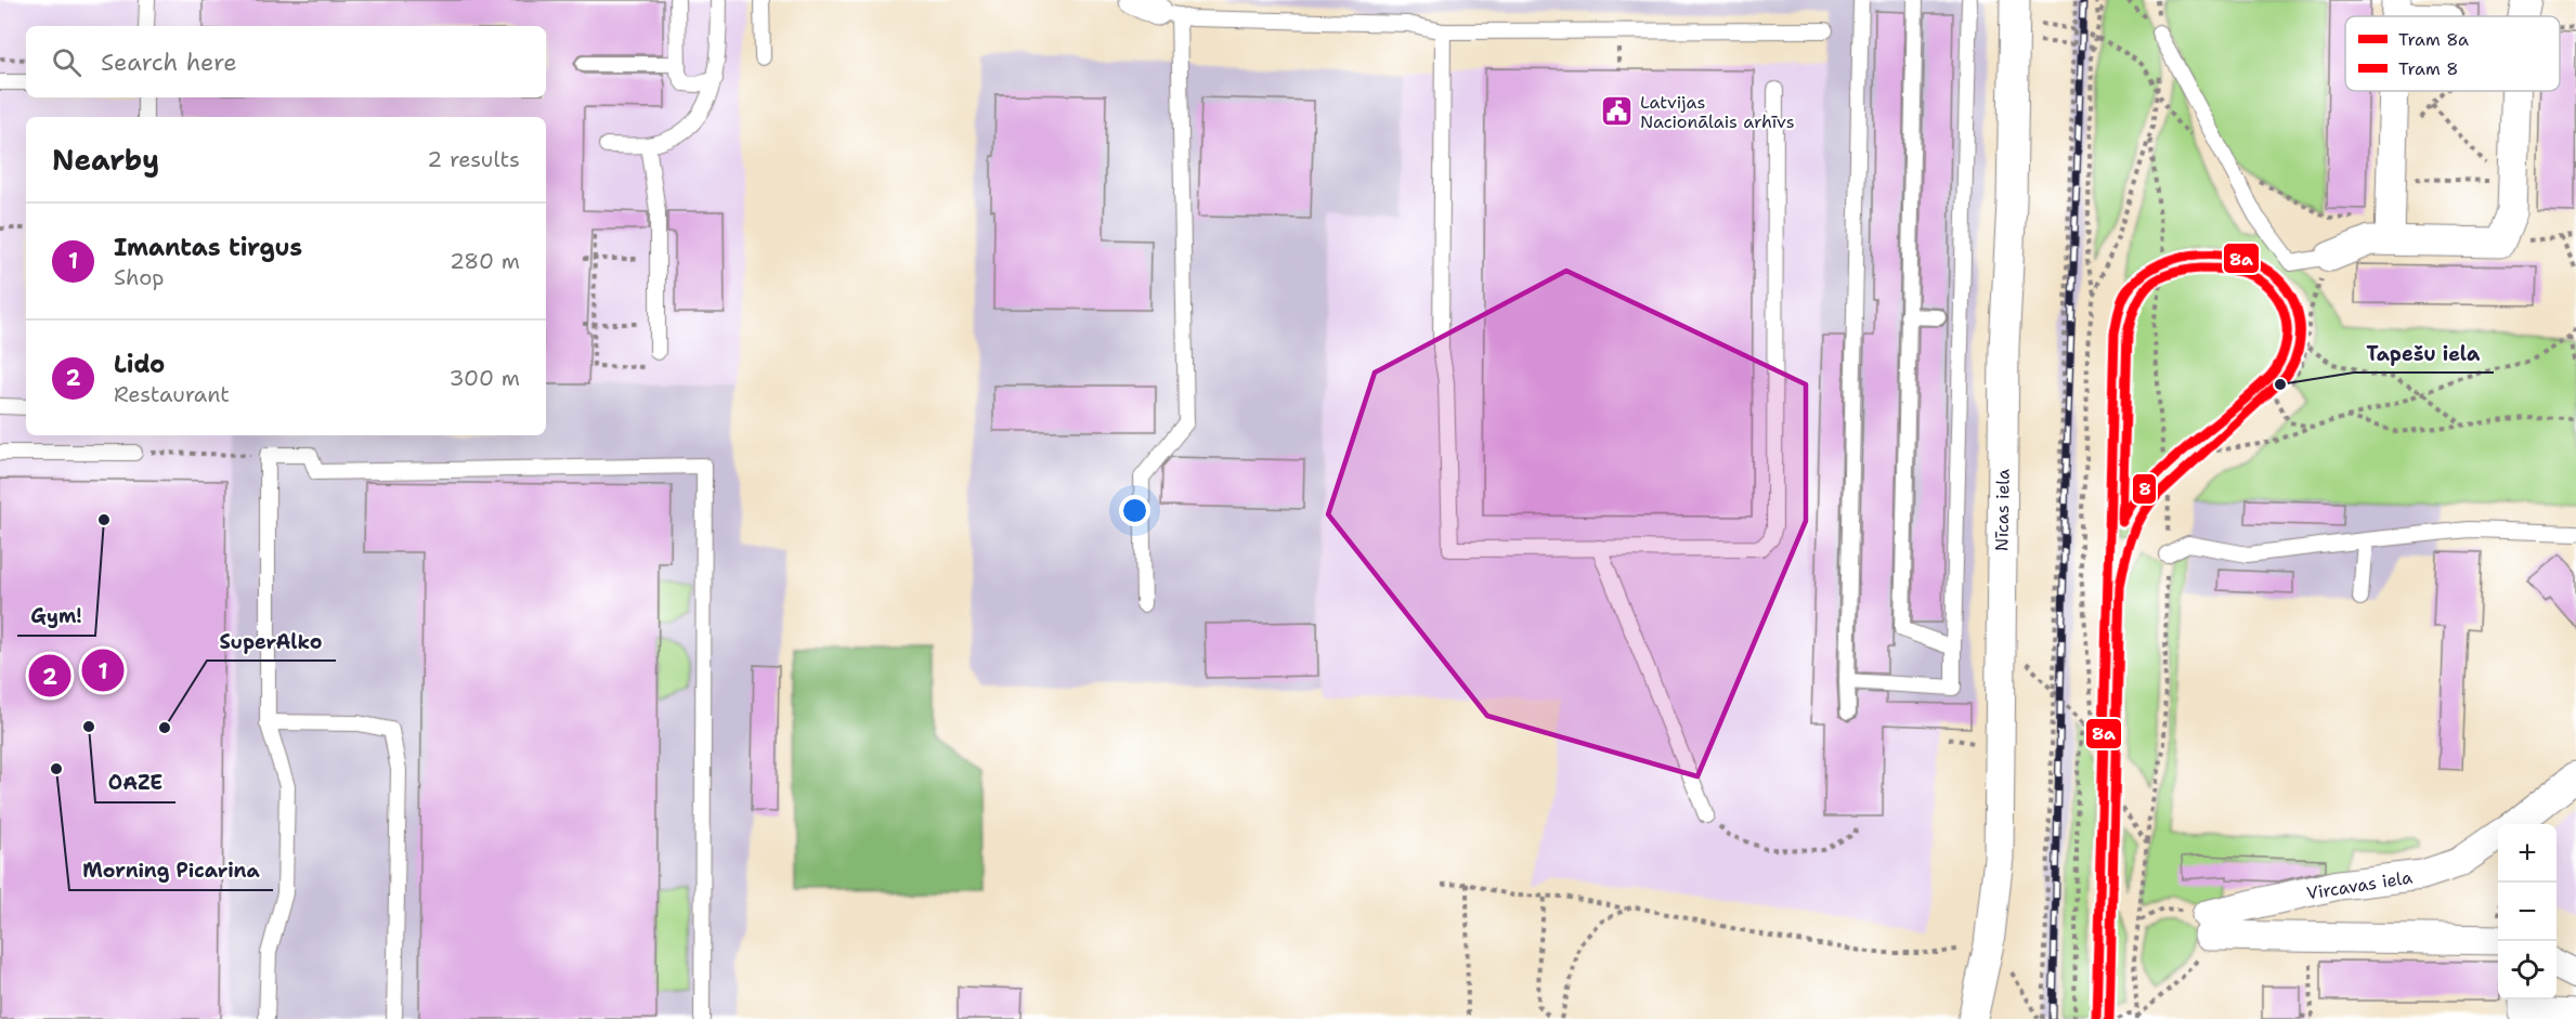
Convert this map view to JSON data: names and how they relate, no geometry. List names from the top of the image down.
{
  "streets": {
    "street": ["Nīcas iela", "Vircavas iela"]
  },
  "places": {
    "public building": ["Latvijas Nacionālais arhīvs"],
    "other": [
      "Tapešu iela",
      "Gym!",
      "OAZE",
      "SuperAlko",
      "Morning Picarina"
    ]
  },
  "lines": ["tram line 8a", "tram line 8"],
  "legend": ["Tram 8a", "Tram 8"],
  "page": {
    "search": "Search here",
    "heading": ["Nearby", "2 results"],
    "list": [
      {
        "mark": "1",
        "name": "Imantas tirgus",
        "note": "Shop",
        "value": "280 m"
      },
      {
        "mark": "2",
        "name": "Lido",
        "note": "Restaurant",
        "value": "300 m"
      }
    ],
    "pins": ["1", "2"],
    "map_buttons": ["+", "−"]
  }
}
